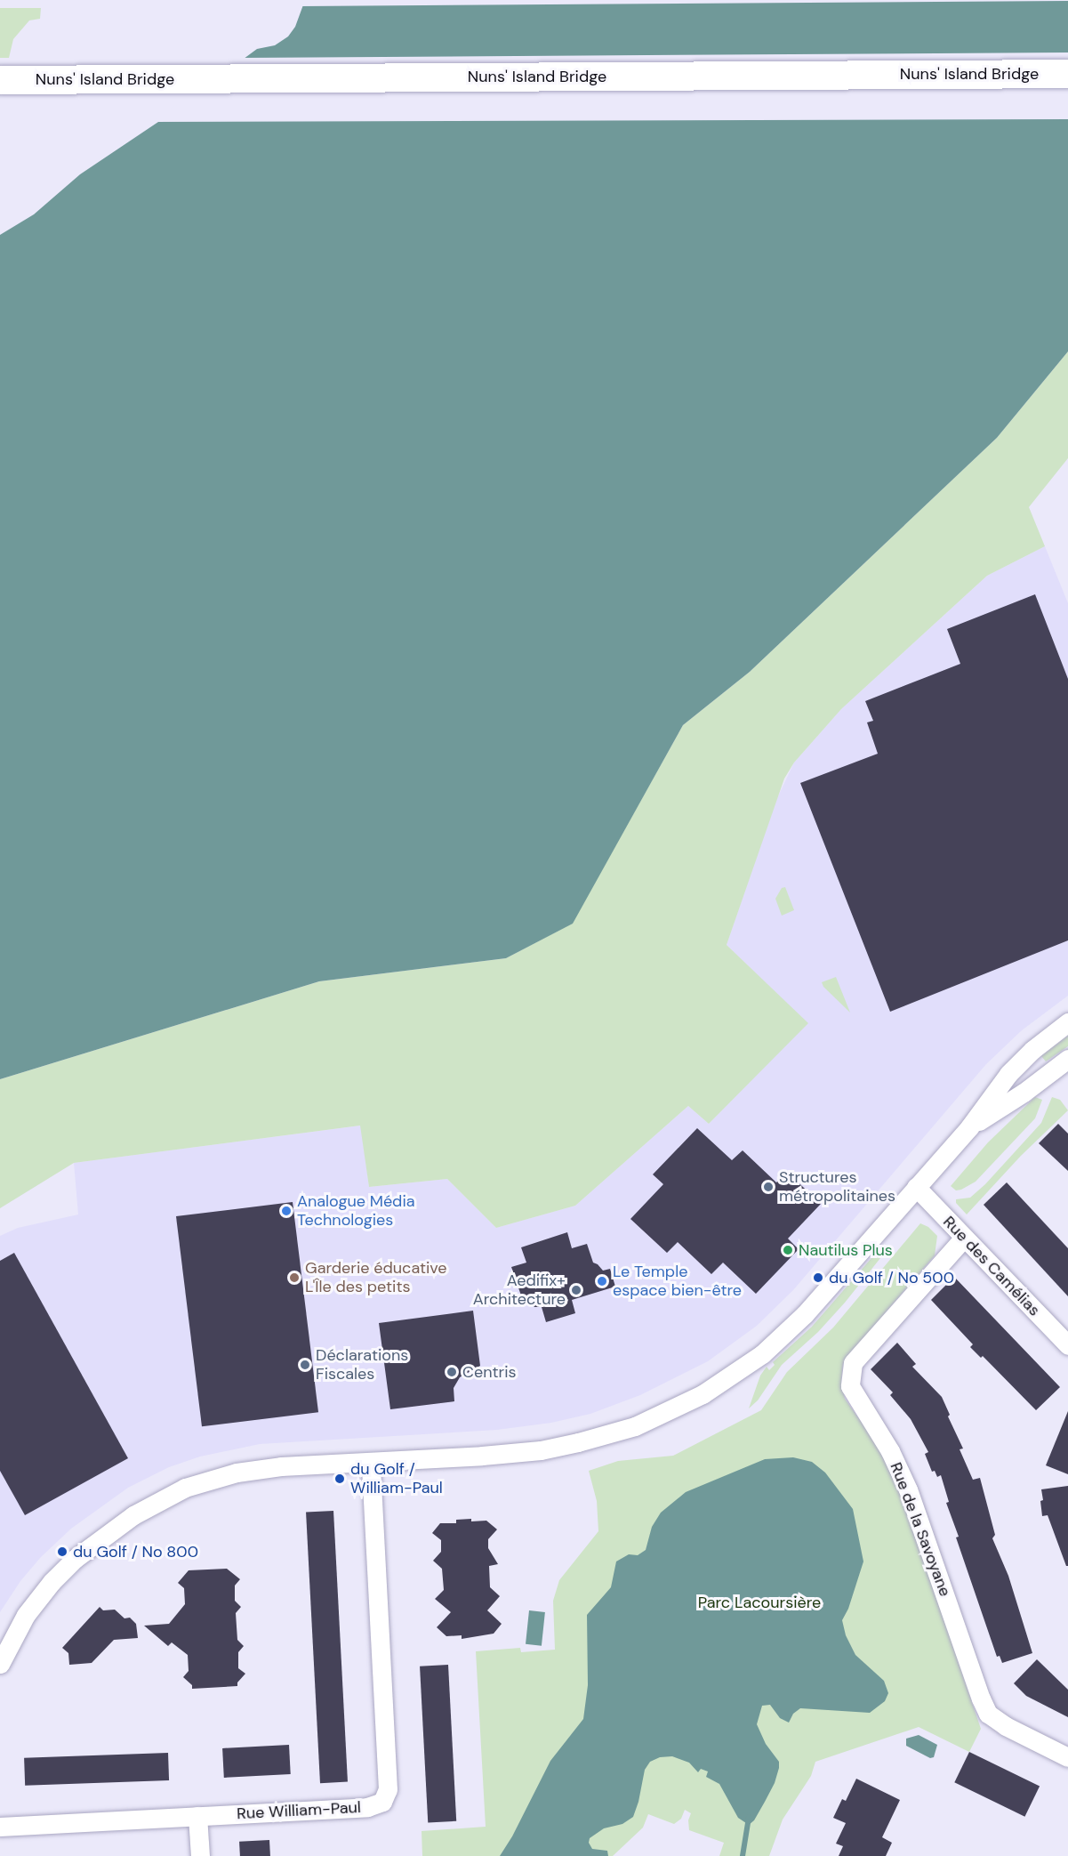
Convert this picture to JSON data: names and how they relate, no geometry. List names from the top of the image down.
{
  "streets": {
    "highway": ["Nuns' Island Bridge"],
    "street": ["Rue des Camélias", "Rue de la Savoyane", "Rue William-Paul"]
  },
  "crossings": [
    ["Rue des Camélias", "Rue de la Savoyane"]
  ],
  "parks": ["Parc Lacoursière"],
  "places": [
    "Structures métropolitaines",
    "Analogue Média Technologies",
    "Nautilus Plus",
    "Garderie éducative L'Île des petits",
    "du Golf / No 500",
    "Le Temple espace bien-être",
    "Aedifix+ Architecture",
    "Déclarations Fiscales",
    "Centris",
    "du Golf / William-Paul",
    "du Golf / No 800"
  ]
}
